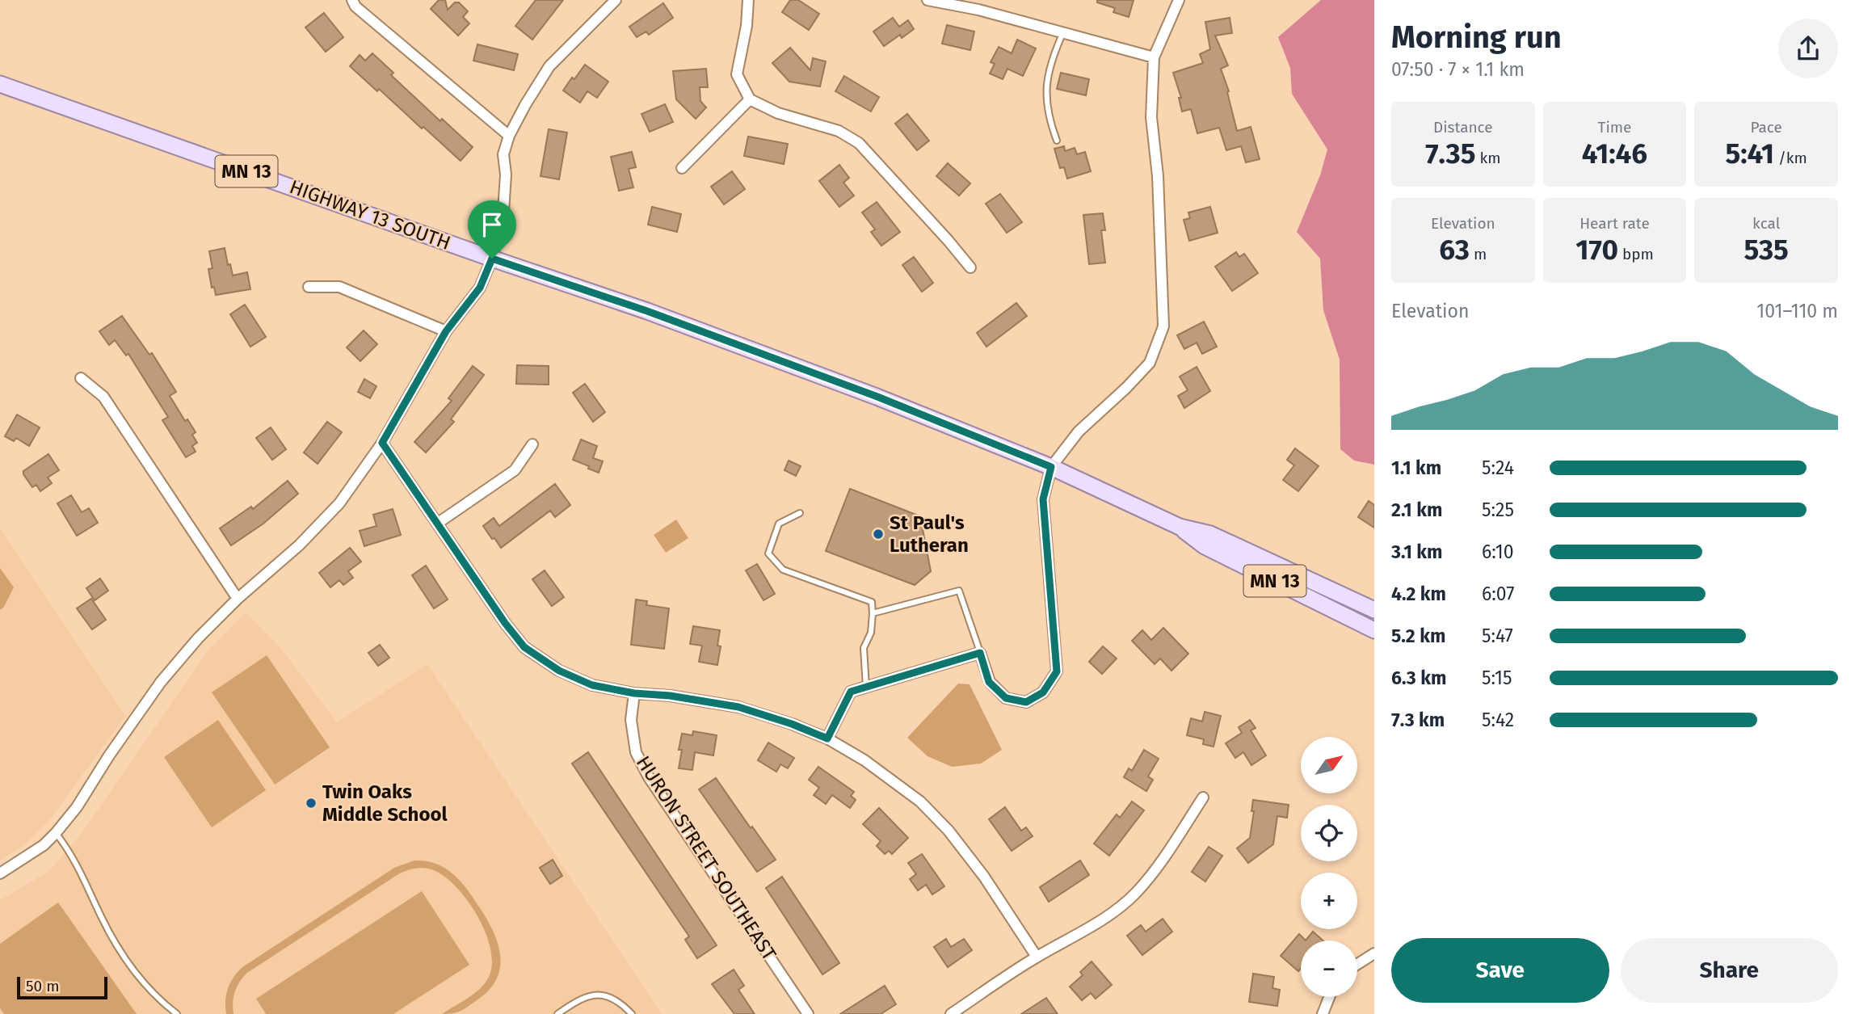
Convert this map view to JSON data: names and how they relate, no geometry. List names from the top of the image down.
{
  "streets": {
    "main road": ["MN 13", "HIGHWAY 13 SOUTH"],
    "street": ["HURON STREET SOUTHEAST"]
  },
  "places": ["St Paul's Lutheran", "Twin Oaks Middle School"],
  "scale_bar": "50 m",
  "north": "top right",
  "page": {
    "heading": ["Morning run", "07:50 · 7 × 1.1 km"],
    "stats": [
      ["Distance", "7.35 km"],
      ["Time", "41:46"],
      ["Pace", "5:41 /km"],
      ["Elevation", "63 m"],
      ["Heart rate", "170 bpm"],
      ["kcal", "535"]
    ],
    "chart": ["Elevation", "101–110 m"],
    "list": [
      {
        "name": "1.1 km",
        "note": "5:24"
      },
      {
        "name": "2.1 km",
        "note": "5:25"
      },
      {
        "name": "3.1 km",
        "note": "6:10"
      },
      {
        "name": "4.2 km",
        "note": "6:07"
      },
      {
        "name": "5.2 km",
        "note": "5:47"
      },
      {
        "name": "6.3 km",
        "note": "5:15"
      },
      {
        "name": "7.3 km",
        "note": "5:42"
      }
    ],
    "map_buttons": ["+", "−"],
    "buttons": ["Save", "Share"],
    "scale": "50 m"
  }
}
